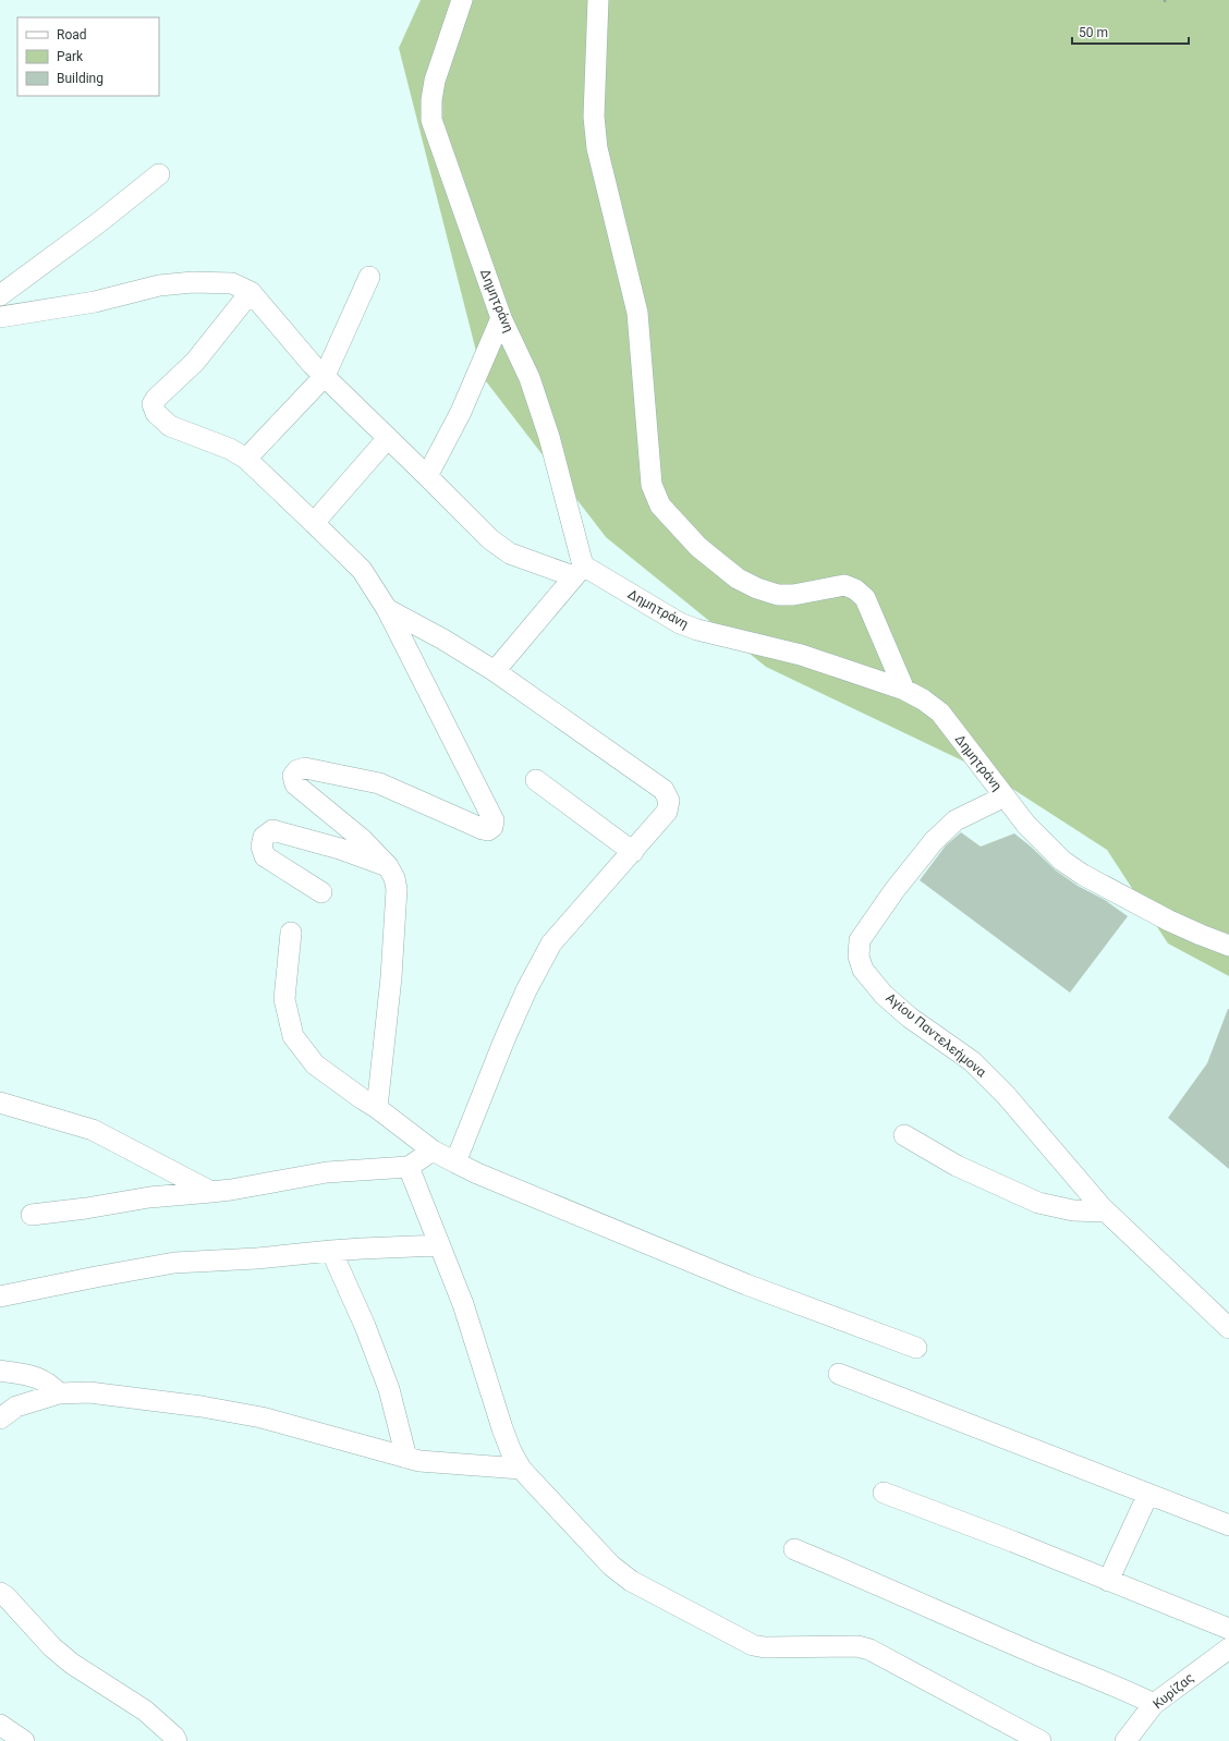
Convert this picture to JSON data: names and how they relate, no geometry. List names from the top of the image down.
{
  "streets": {
    "street": ["Δημητράνη", "Αγίου Παντελεήμονα", "Κυρίζας"]
  },
  "crossings": [
    ["Δημητράνη", "Αγίου Παντελεήμονα"]
  ],
  "legend": ["Road", "Park", "Building"],
  "scale_bar": "50 m"
}
